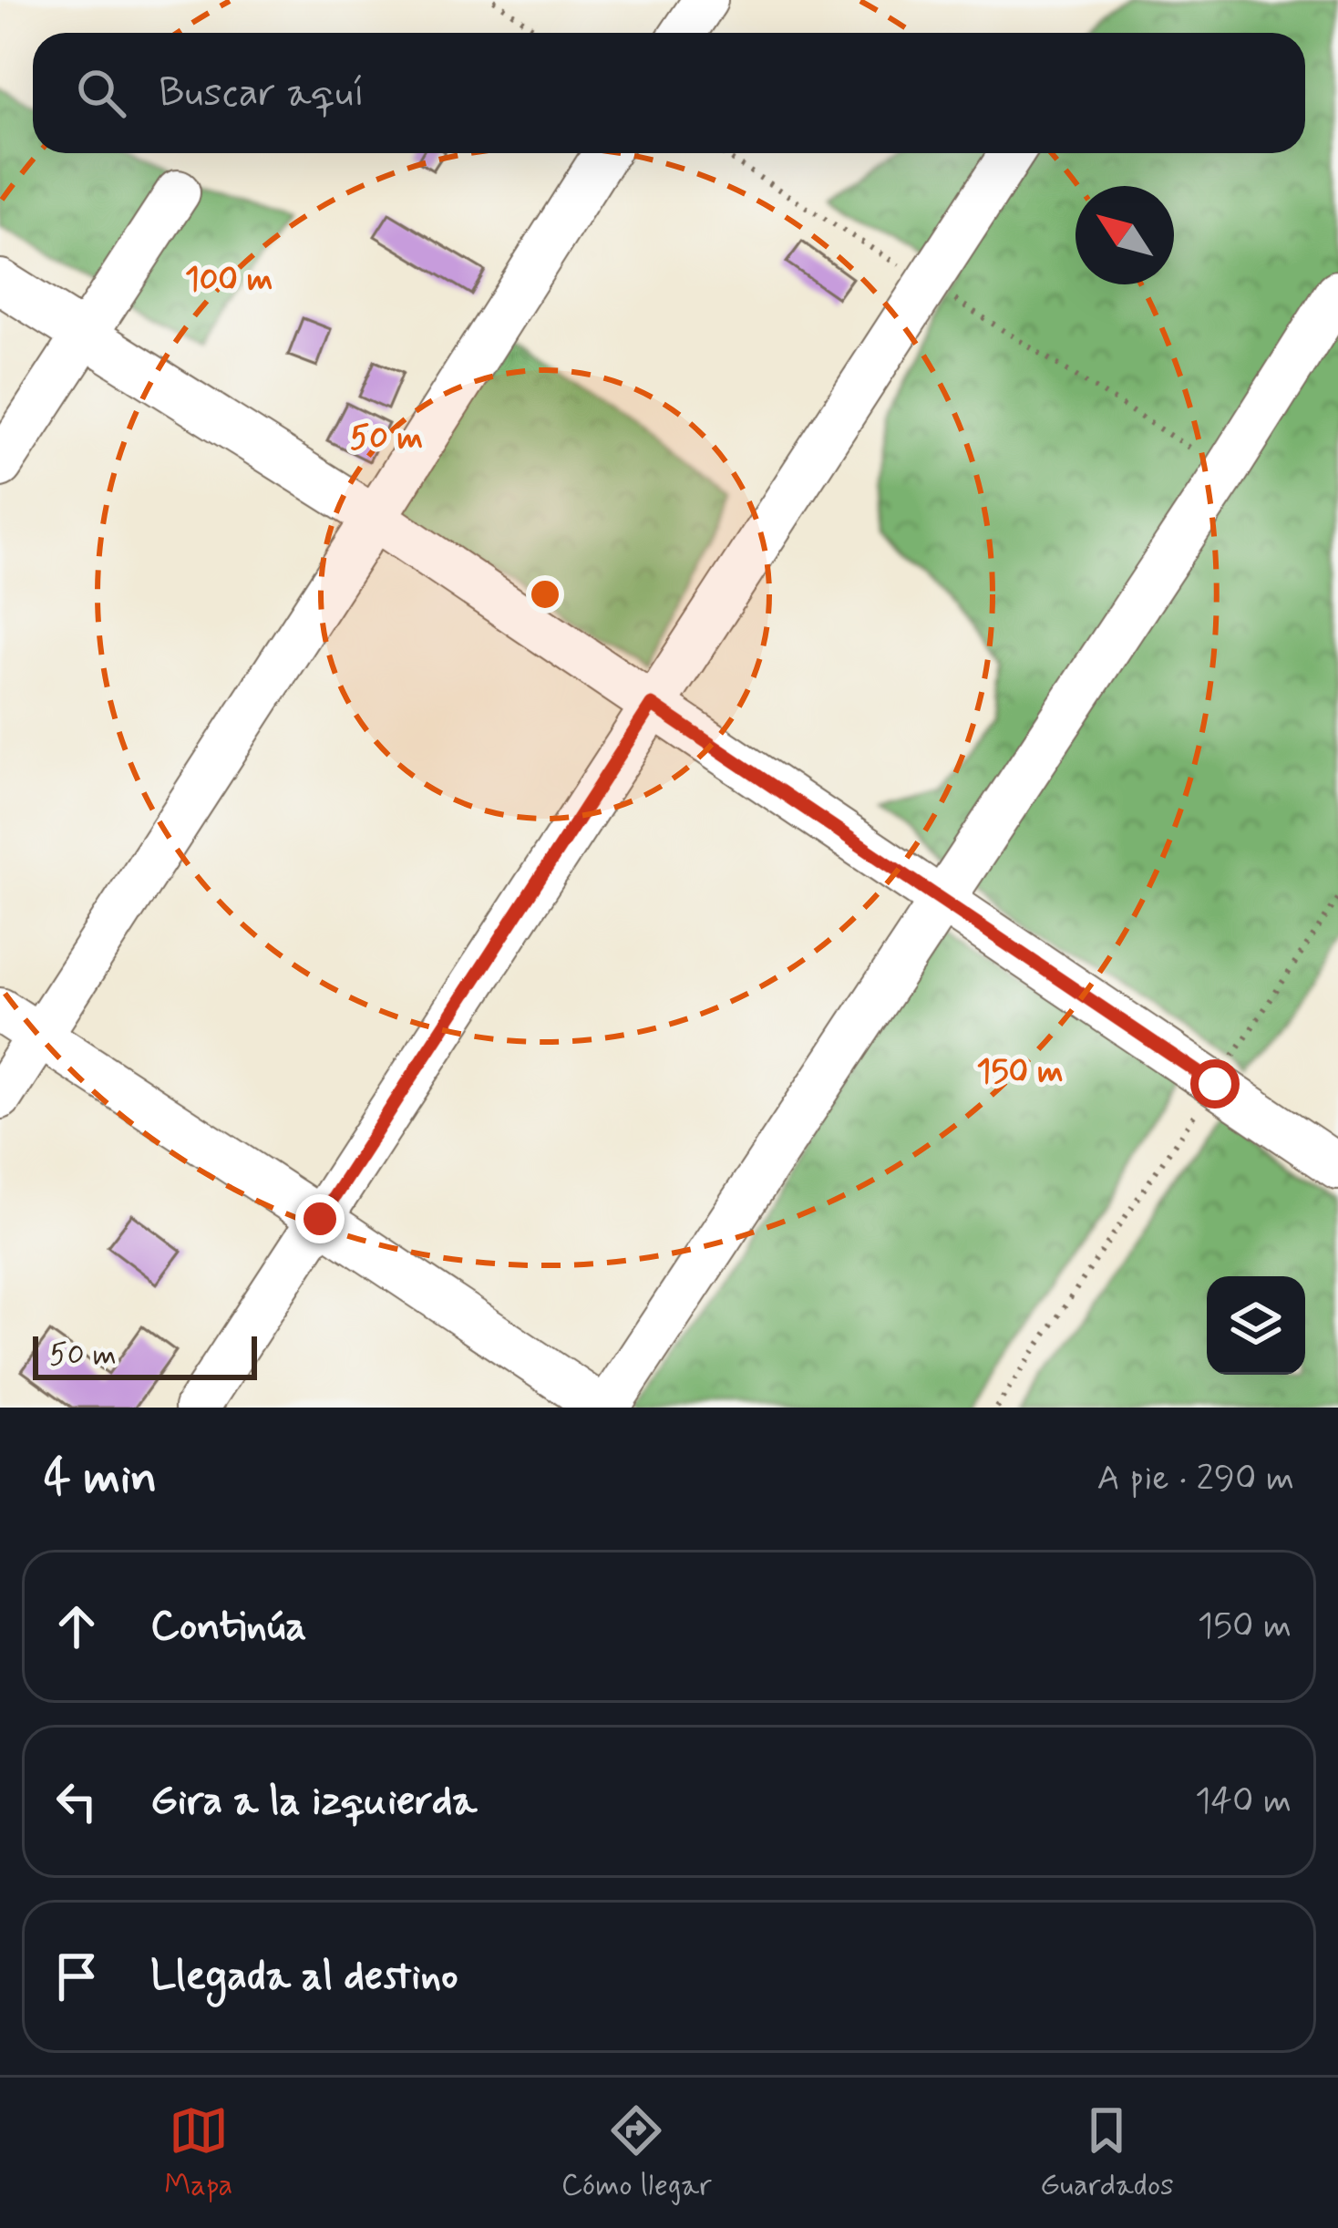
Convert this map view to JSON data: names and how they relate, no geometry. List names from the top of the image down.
{
  "scale_bar": "50 m",
  "north": "top left",
  "page": {
    "search": "Buscar aquí",
    "scale": "50 m",
    "heading": ["4 min", "A pie · 290 m"],
    "list": [
      ["Continúa", "150 m"],
      ["Gira a la izquierda", "140 m"],
      "Llegada al destino"
    ],
    "nav": ["Mapa", "Cómo llegar", "Guardados"]
  },
  "rings": ["100 m", "50 m", "150 m"]
}
